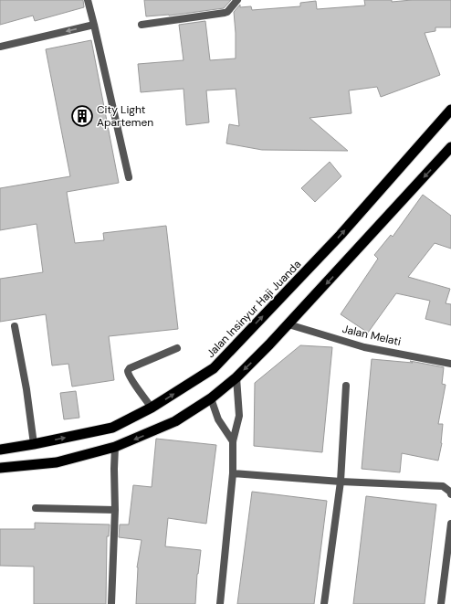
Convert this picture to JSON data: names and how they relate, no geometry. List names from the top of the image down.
{
  "streets": {
    "highway": ["Jalan Insinyur Haji Juanda"],
    "street": ["Jalan Melati"]
  },
  "places": {
    "building": ["City Light Apartemen"]
  }
}
